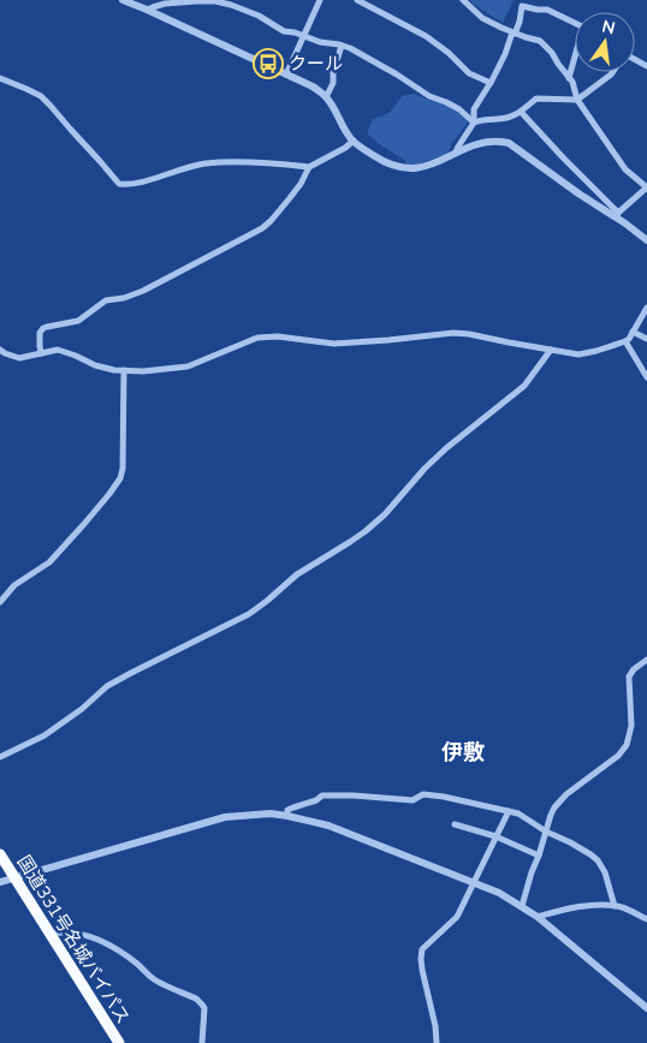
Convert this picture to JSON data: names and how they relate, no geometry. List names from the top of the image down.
{
  "streets": {
    "highway": ["国道331号名城バイパス"]
  },
  "districts": ["伊敷"],
  "places": {
    "bus stop": ["クール"]
  },
  "north": "top"
}
